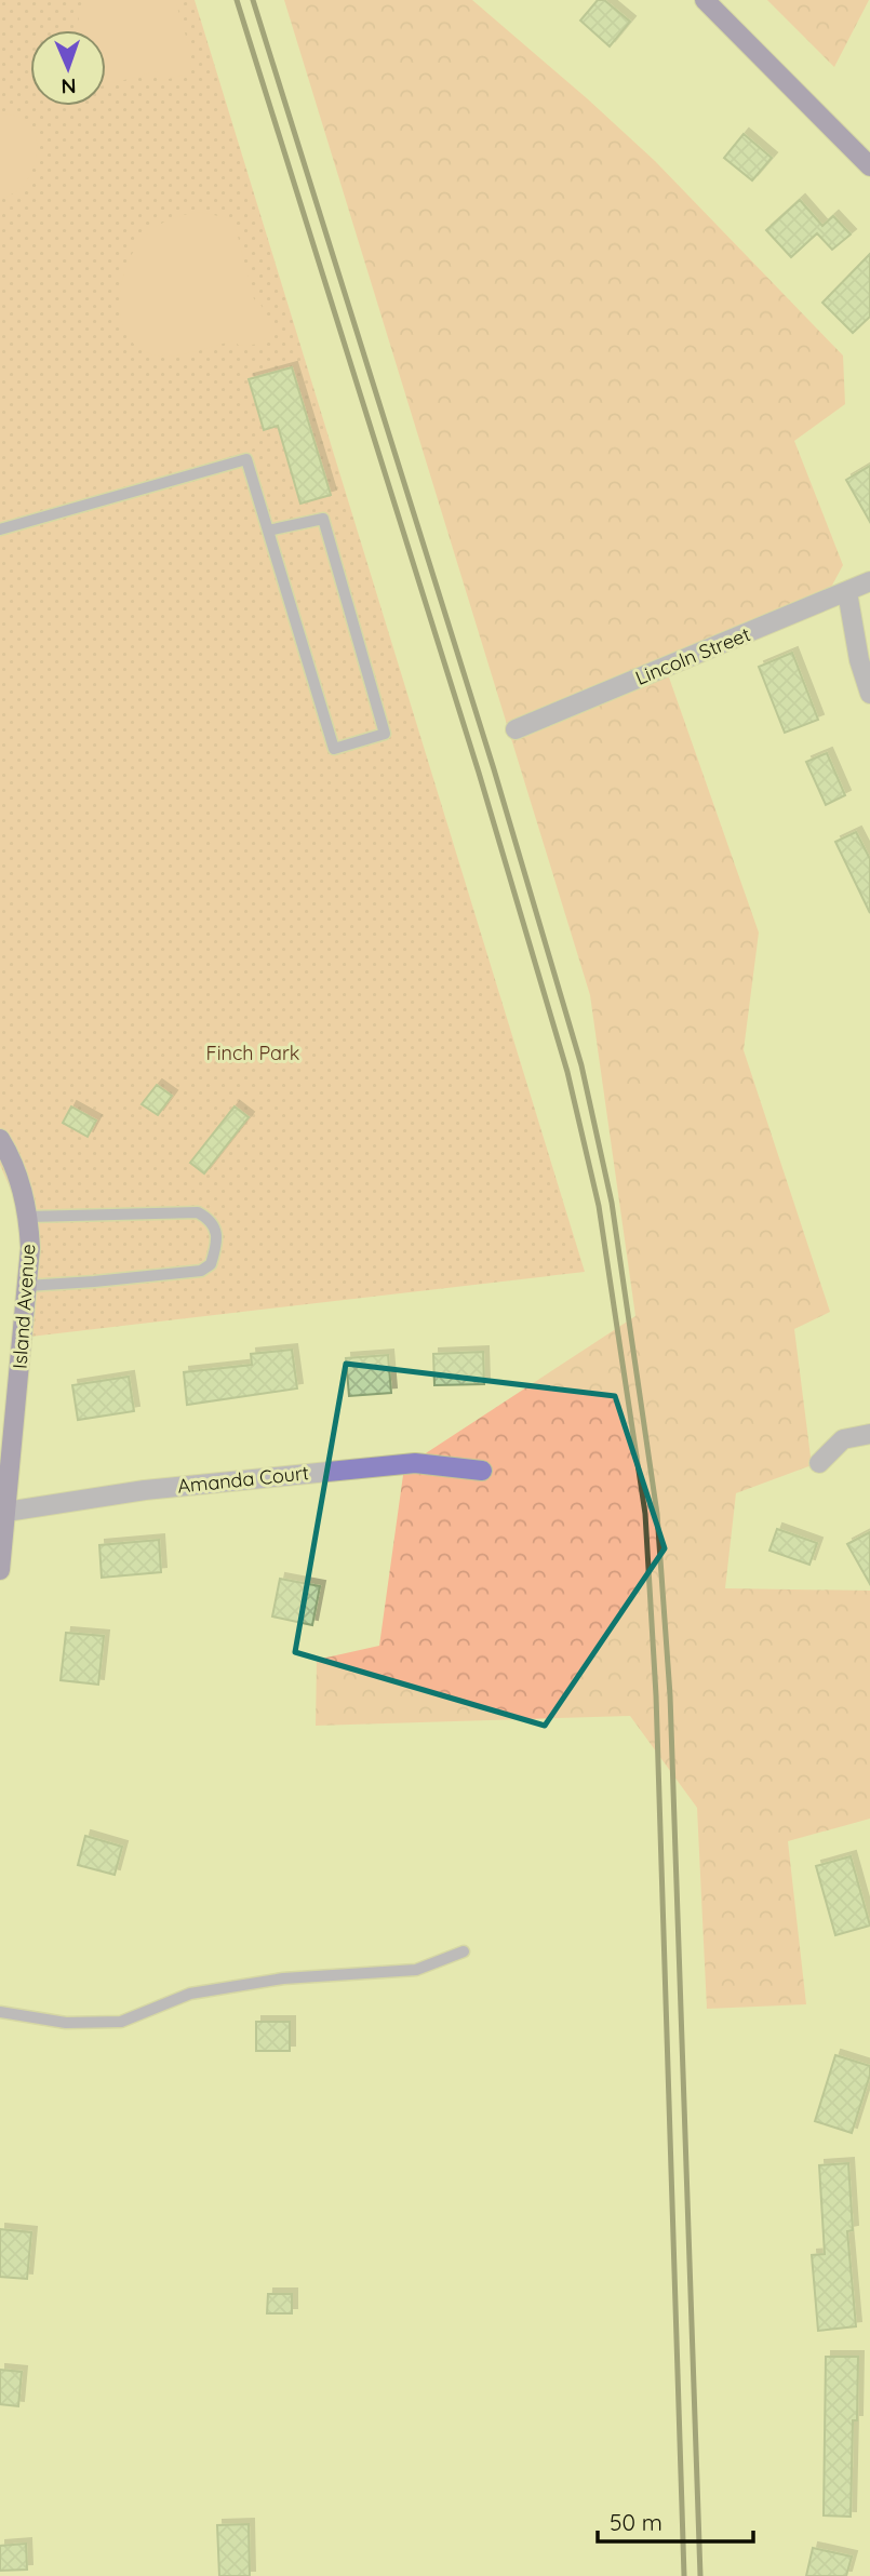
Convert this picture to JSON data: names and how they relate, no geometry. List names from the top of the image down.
{
  "streets": {
    "street": ["Lincoln Street", "Island Avenue", "Amanda Court"]
  },
  "crossings": [
    ["Island Avenue", "Amanda Court"]
  ],
  "parks": ["Finch Park"],
  "scale_bar": "50 m",
  "north": "bottom"
}
